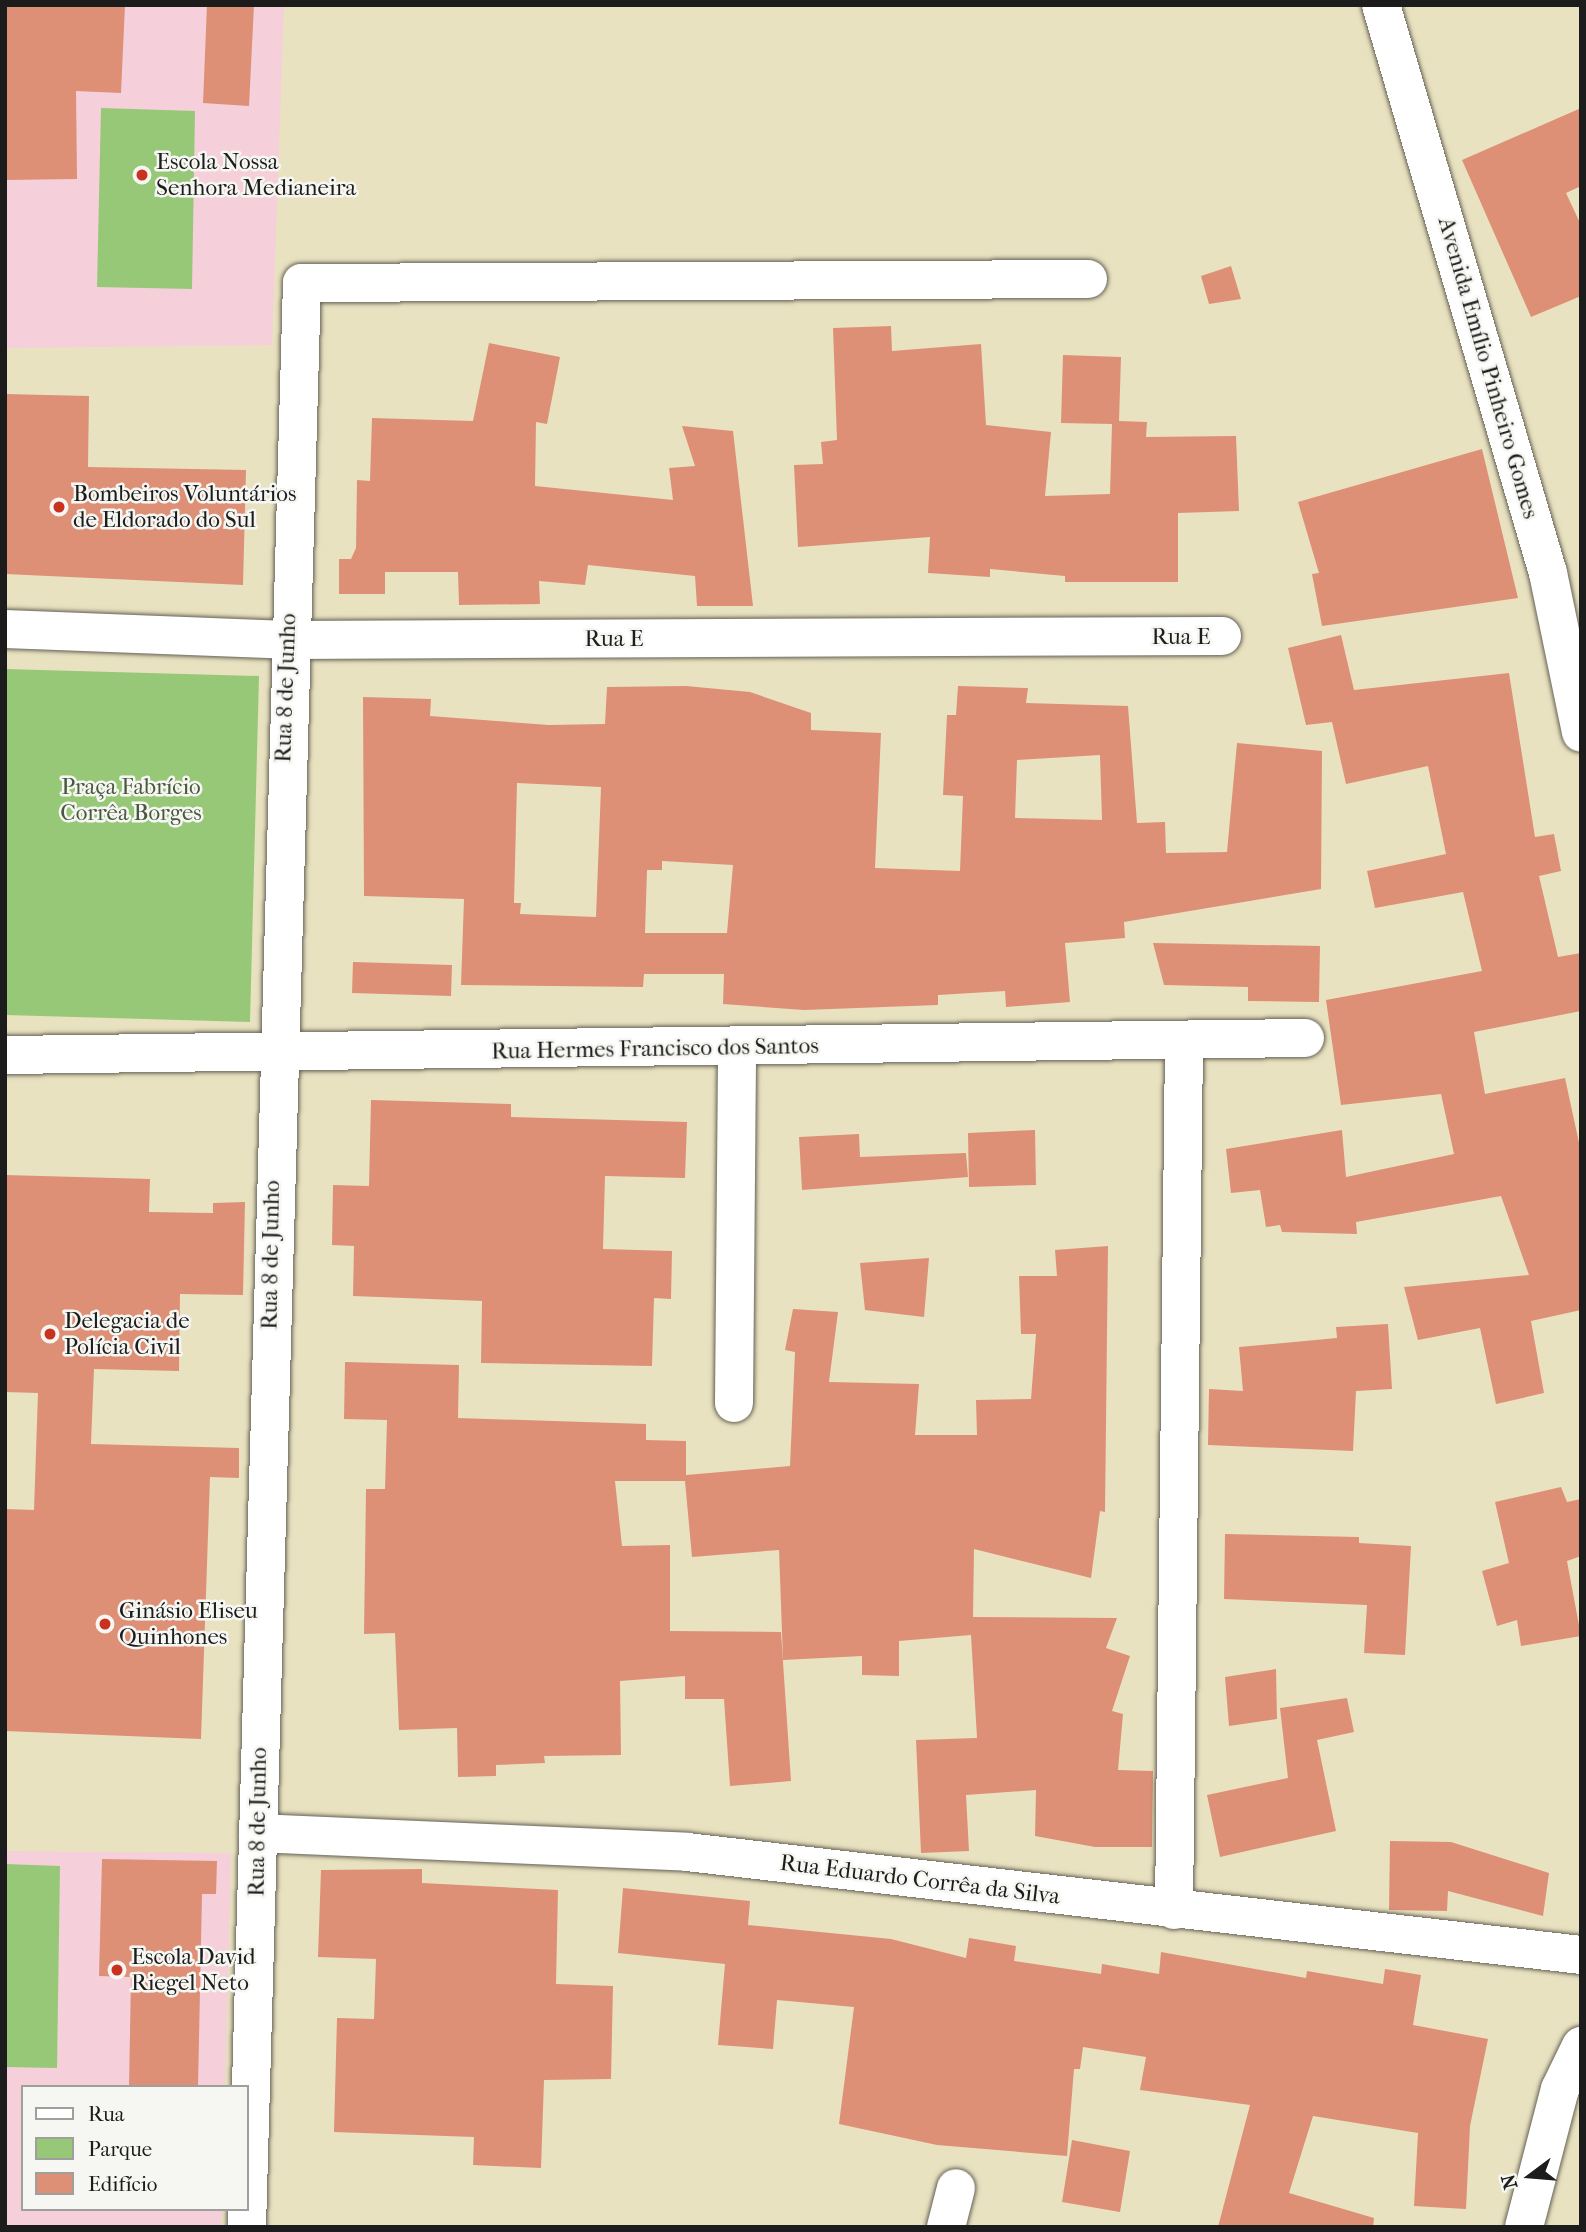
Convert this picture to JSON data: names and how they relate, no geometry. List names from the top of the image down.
{
  "streets": {
    "street": [
      "Avenida Emílio Pinheiro Gomes",
      "Rua E",
      "Rua 8 de Junho",
      "Rua Hermes Francisco dos Santos",
      "Rua Eduardo Corrêa da Silva"
    ]
  },
  "crossings": [
    ["Rua E", "Rua 8 de Junho"],
    ["Rua 8 de Junho", "Rua Hermes Francisco dos Santos"],
    ["Rua 8 de Junho", "Rua Eduardo Corrêa da Silva"]
  ],
  "parks": ["Praça Fabrício Corrêa Borges"],
  "places": [
    "Escola Nossa Senhora Medianeira",
    "Bombeiros Voluntários de Eldorado do Sul",
    "Delegacia de Polícia Civil",
    "Ginásio Eliseu Quinhones",
    "Escola David Riegel Neto"
  ],
  "legend": ["Rua", "Parque", "Edifício"],
  "north": "left"
}
